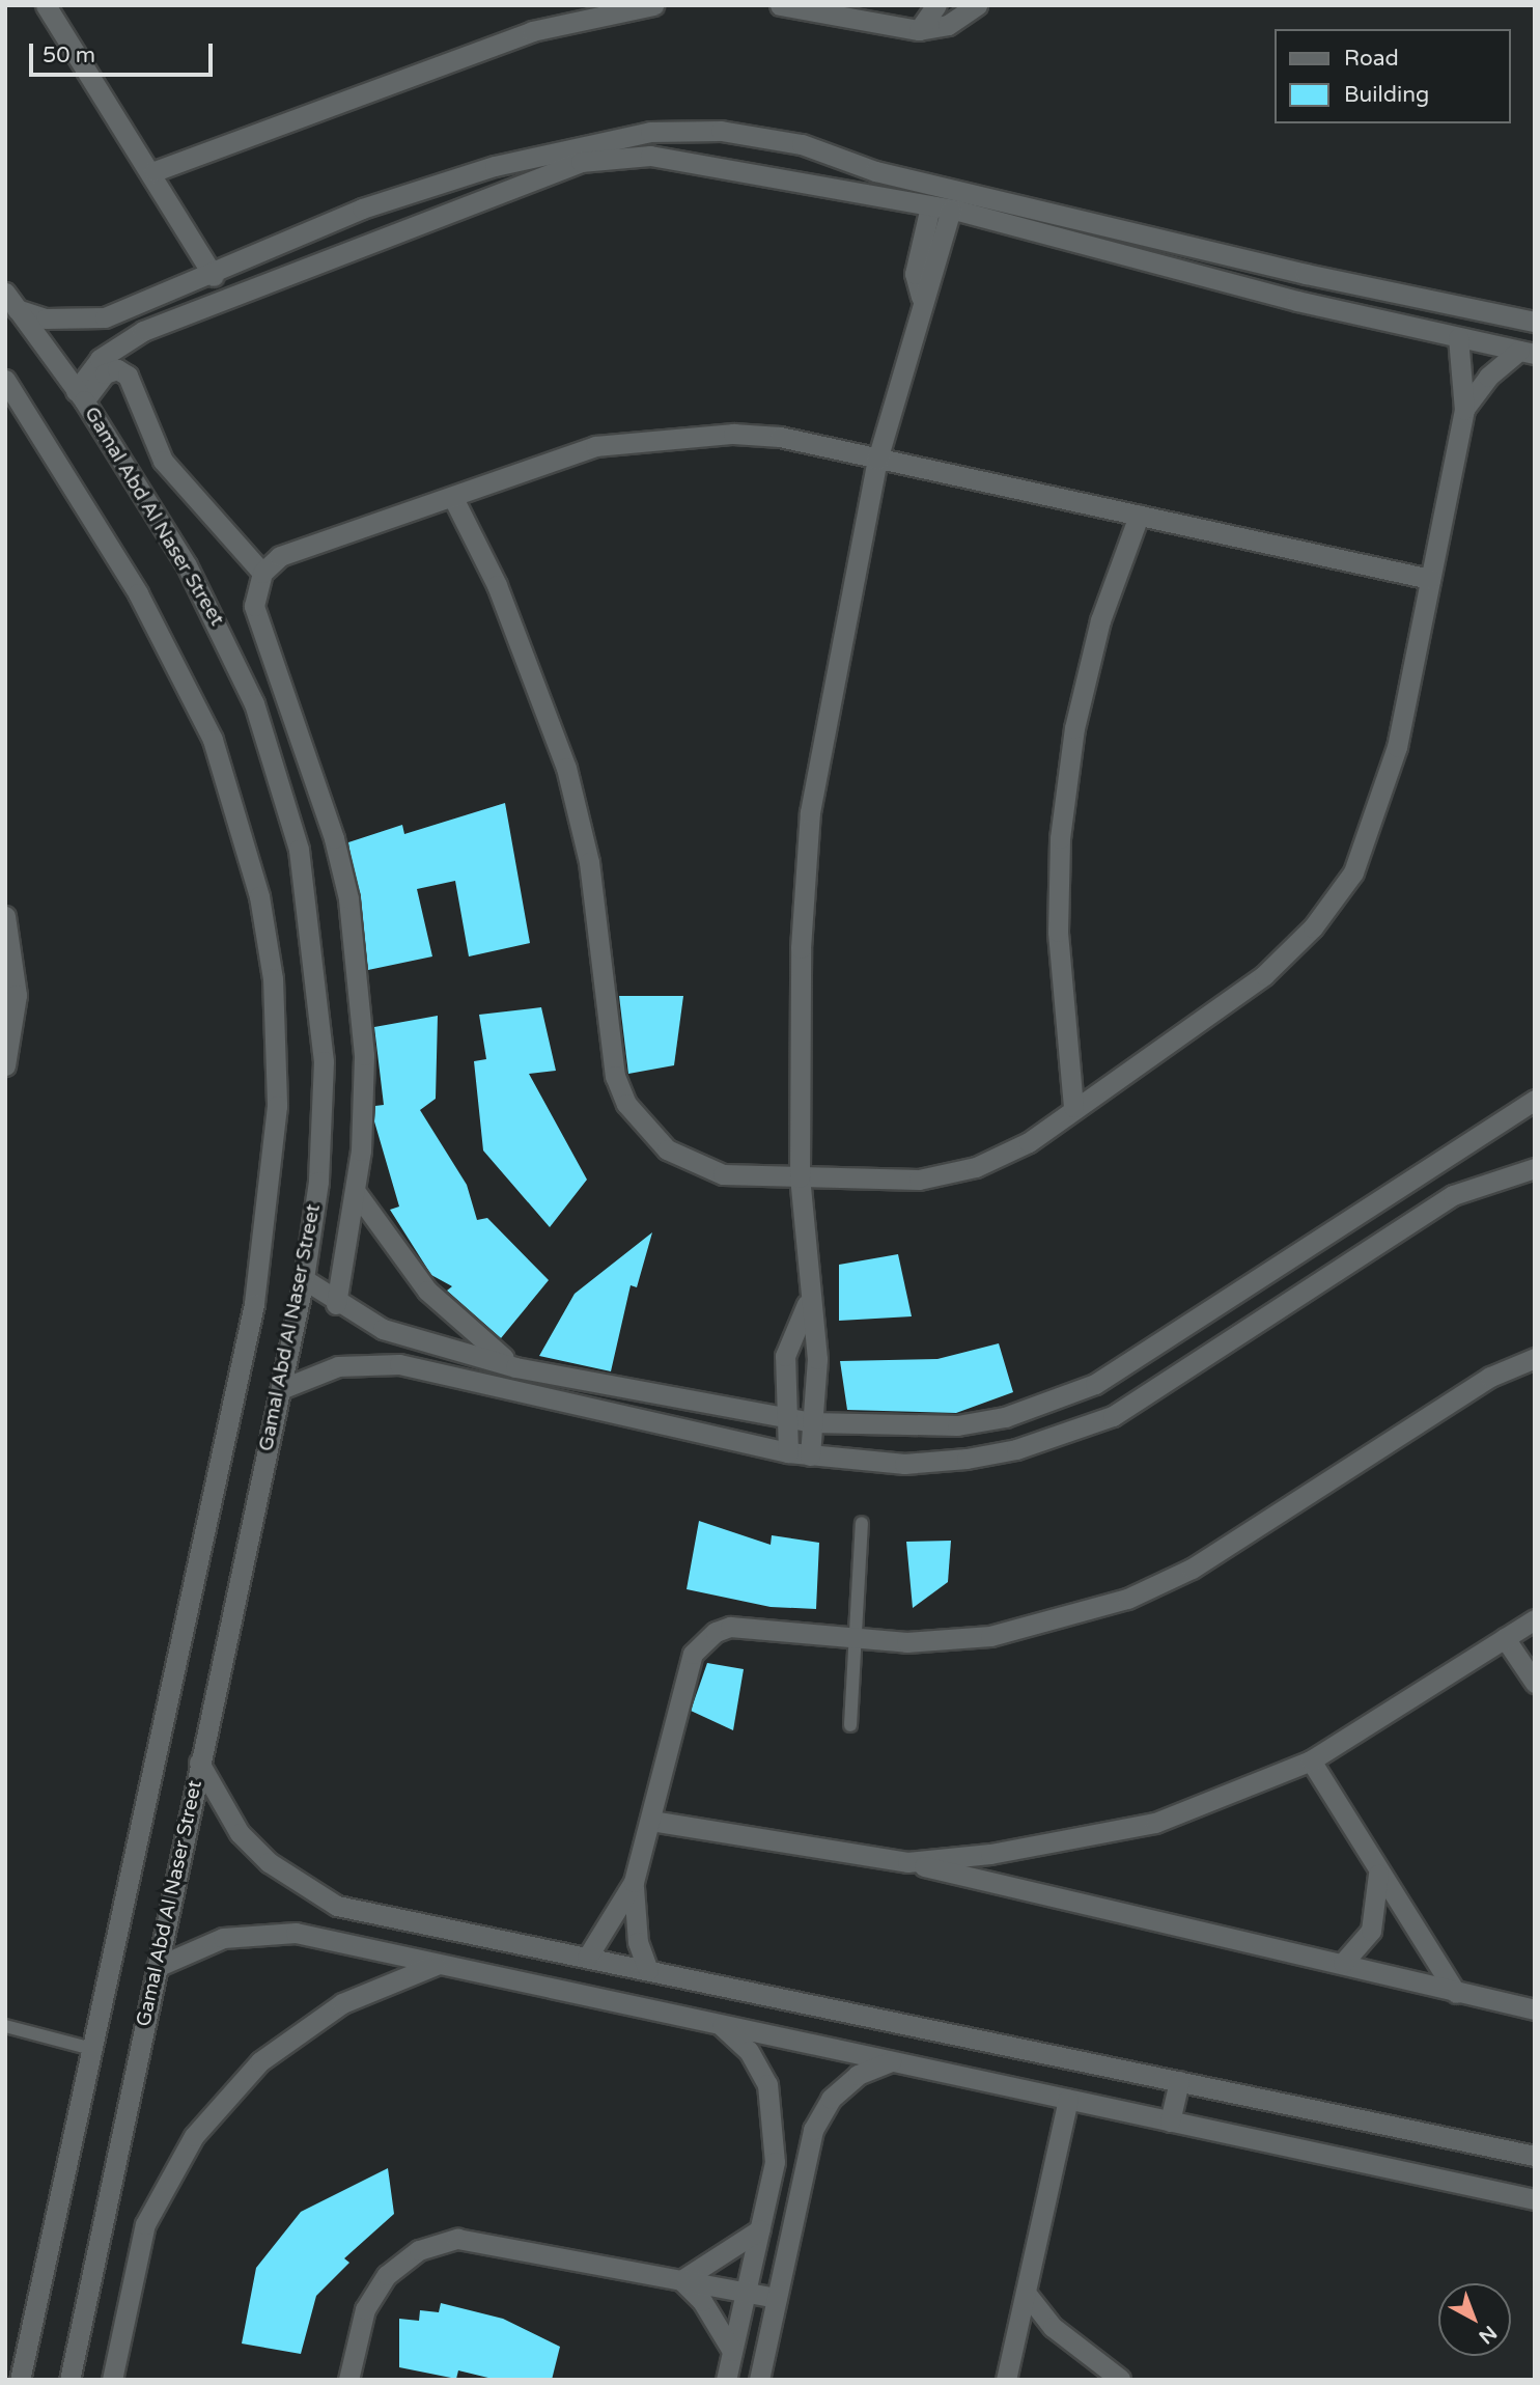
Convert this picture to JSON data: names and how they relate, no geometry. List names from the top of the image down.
{
  "streets": {
    "street": ["Gamal Abd Al Naser Street"]
  },
  "legend": ["Road", "Building"],
  "scale_bar": "50 m",
  "north": "bottom right"
}
